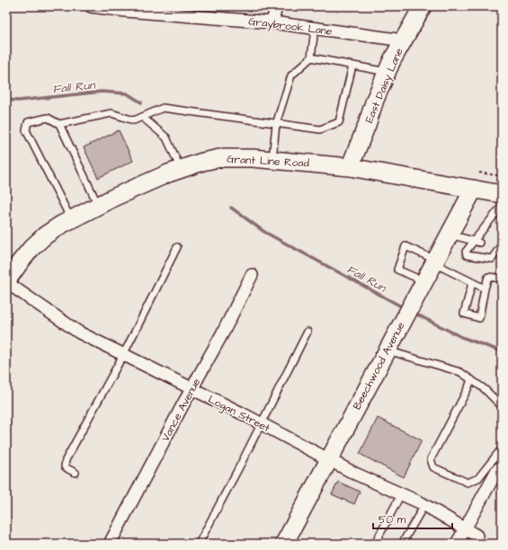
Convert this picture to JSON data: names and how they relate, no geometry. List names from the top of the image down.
{
  "streets": {
    "street": [
      "Graybrook Lane",
      "East Daisy Lane",
      "Grant Line Road",
      "Beechwood Avenue",
      "Vance Avenue",
      "Logan Street"
    ]
  },
  "crossings": [
    ["Graybrook Lane", "East Daisy Lane"],
    ["East Daisy Lane", "Grant Line Road"],
    ["Grant Line Road", "Beechwood Avenue"],
    ["Grant Line Road", "Logan Street"],
    ["Beechwood Avenue", "Logan Street"],
    ["Vance Avenue", "Logan Street"]
  ],
  "water": ["Fall Run"],
  "scale_bar": "50 m"
}
